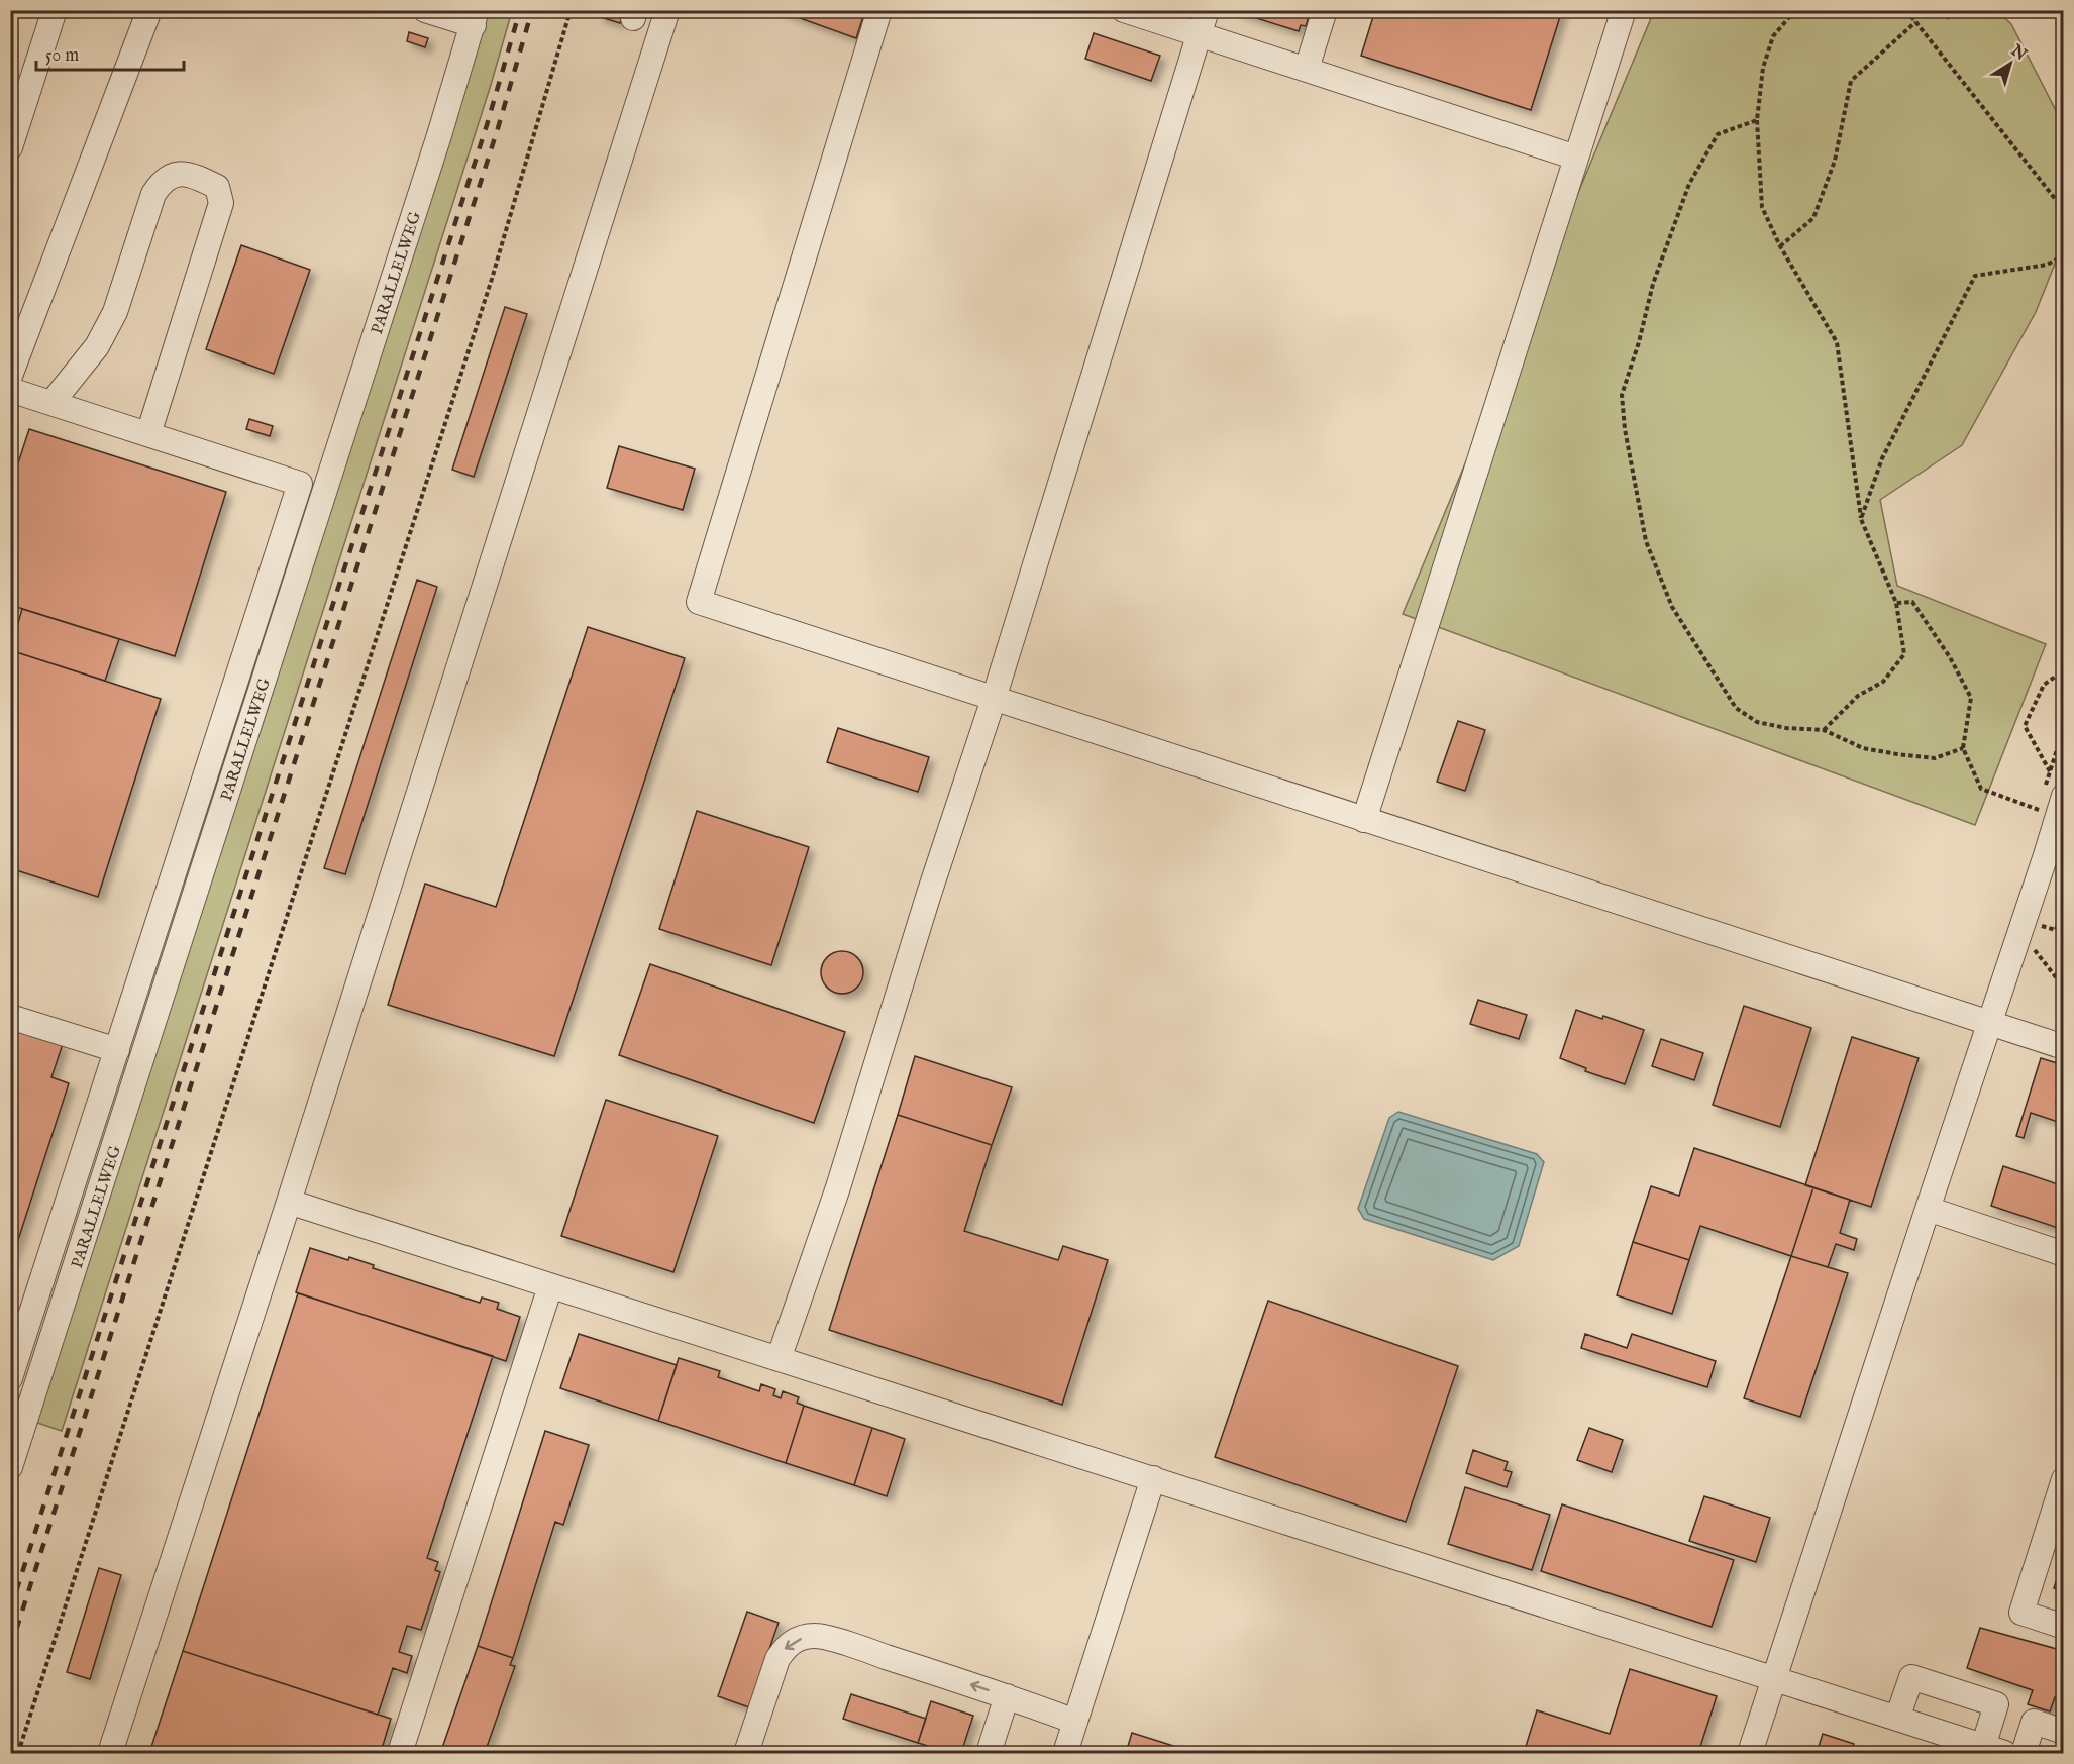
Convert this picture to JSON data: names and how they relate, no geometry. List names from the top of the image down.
{
  "streets": {
    "street": ["PARALLELWEG"]
  },
  "scale_bar": "50 m",
  "north": "top right"
}
